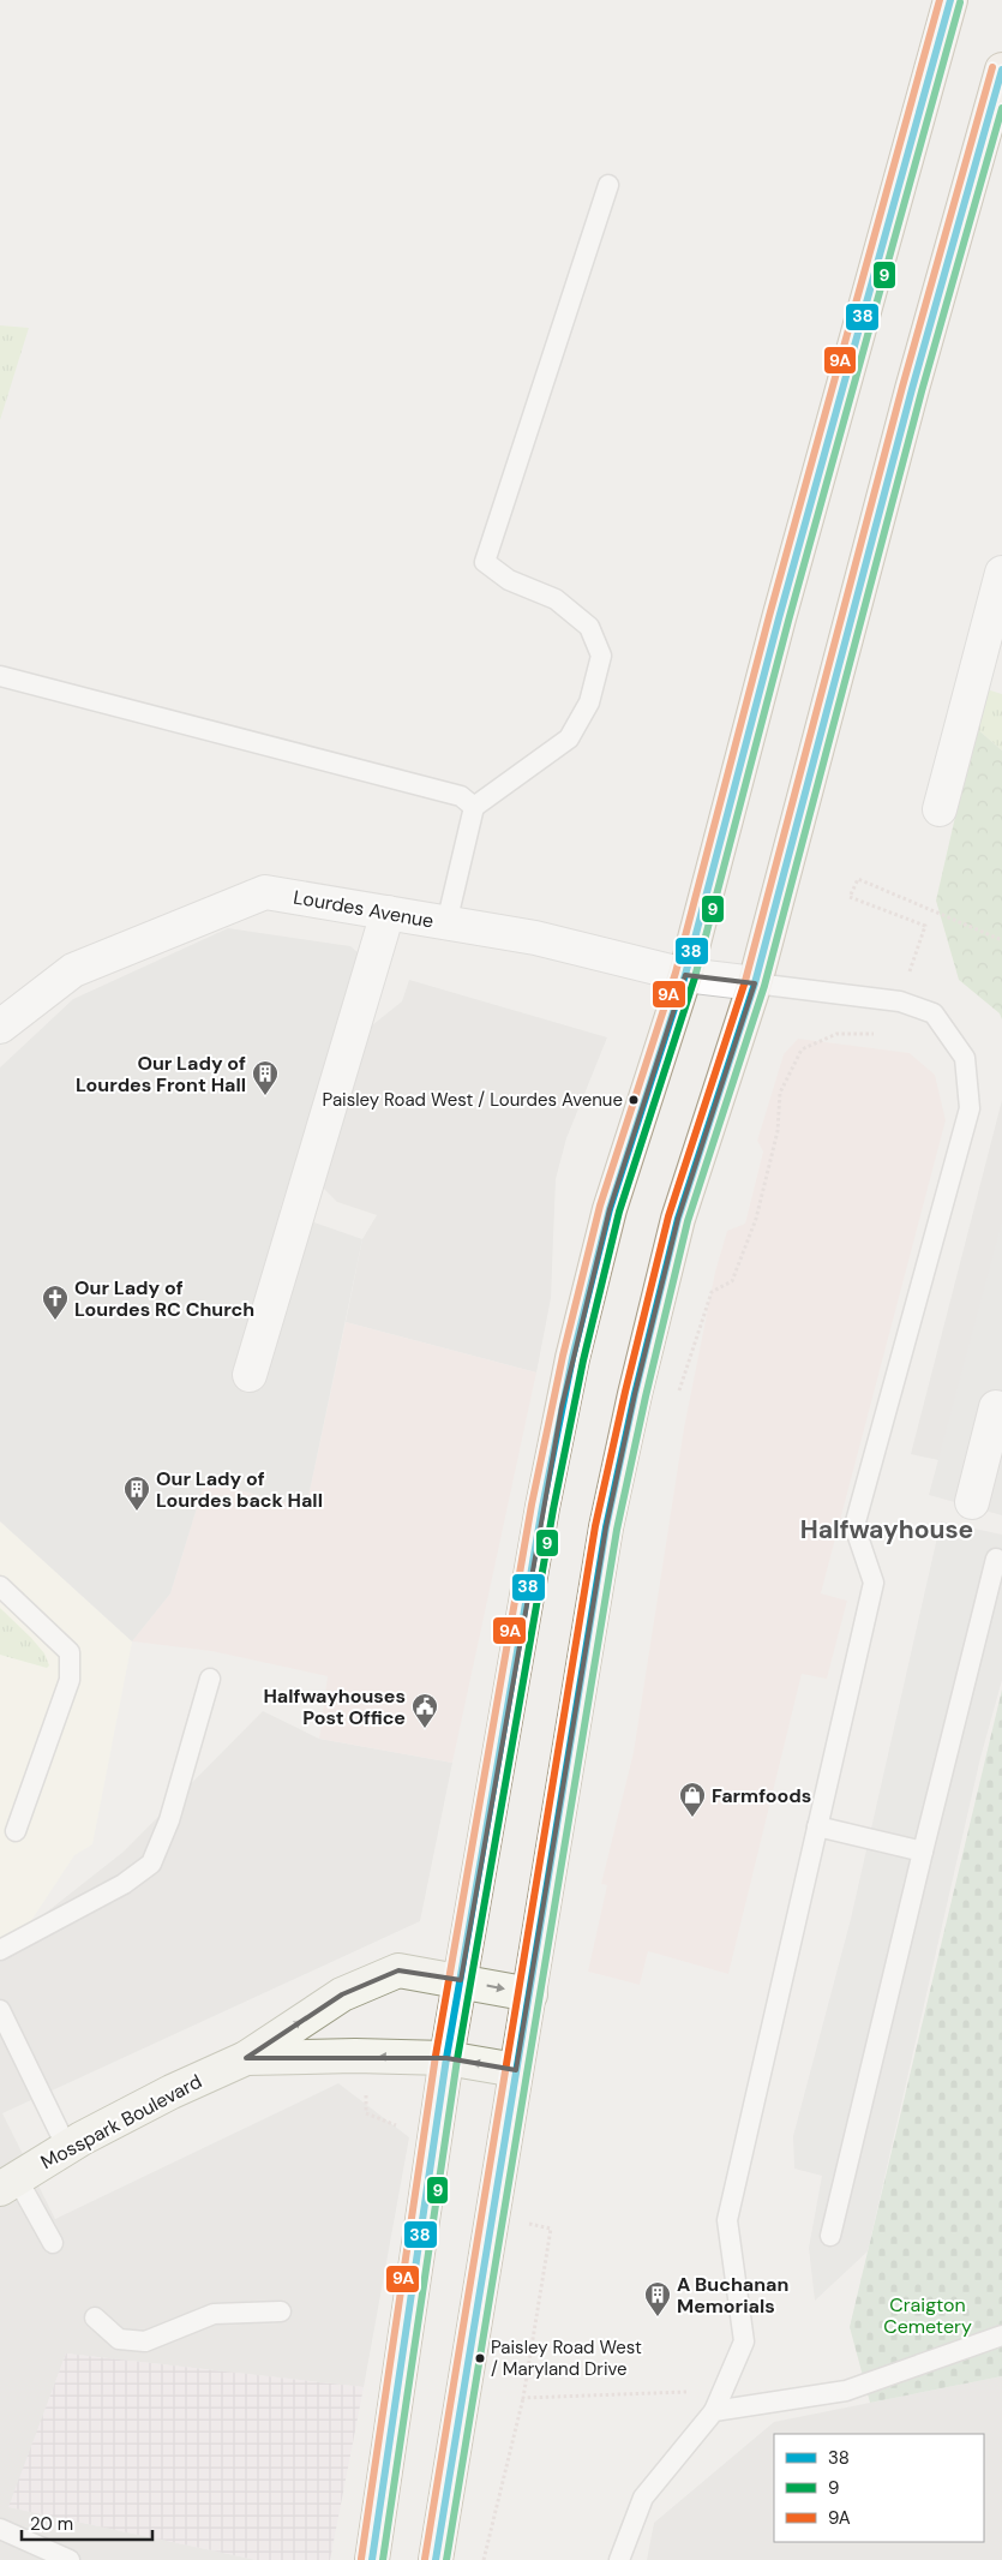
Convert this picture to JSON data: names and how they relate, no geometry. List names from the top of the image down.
{
  "streets": {
    "street": ["Lourdes Avenue", "Mosspark Boulevard"]
  },
  "districts": ["Halfwayhouse"],
  "parks": ["Craigton Cemetery"],
  "places": {
    "building": ["Our Lady of Lourdes Front Hall", "Our Lady of Lourdes back Hall", "A Buchanan Memorials"],
    "other": ["Paisley Road West / Lourdes Avenue", "Paisley Road West / Maryland Drive"],
    "church": ["Our Lady of Lourdes RC Church"],
    "public building": ["Halfwayhouses Post Office"],
    "shop": ["Farmfoods"]
  },
  "lines": ["transit line 38", "transit line 9A", "transit line 9"],
  "legend": ["38", "9", "9A"],
  "scale_bar": "20 m"
}
